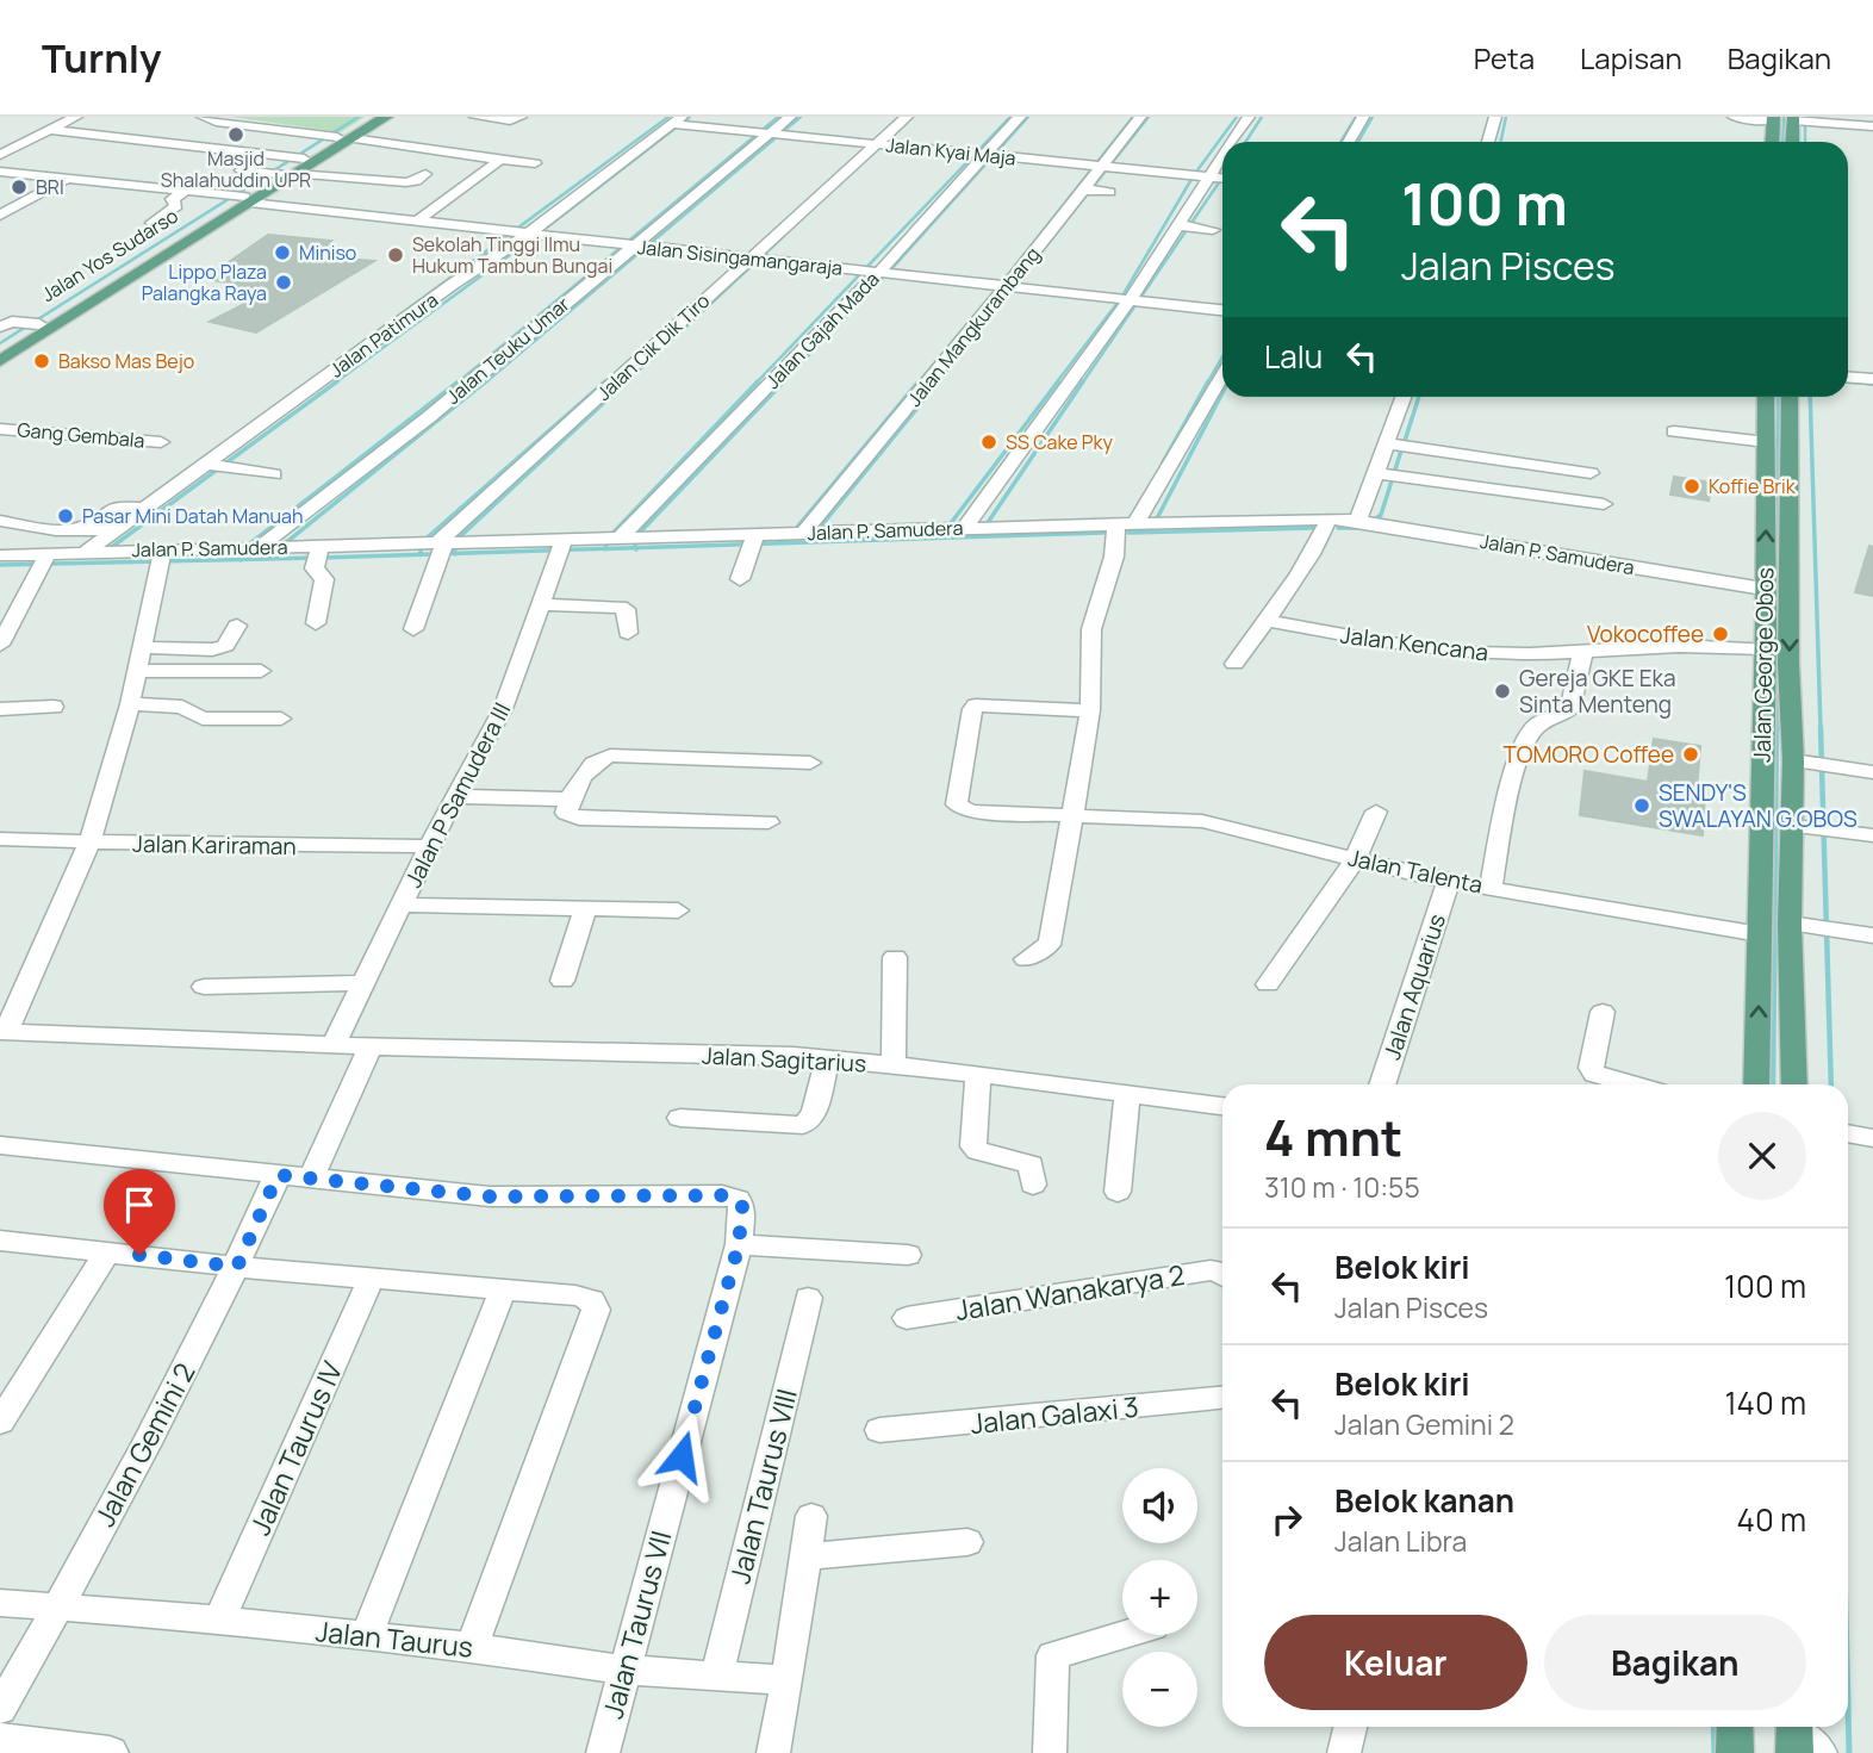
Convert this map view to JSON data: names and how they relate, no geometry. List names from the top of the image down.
{
  "streets": {
    "main road": ["Jalan Yos Sudarso", "Jalan George Obos"],
    "street": [
      "Jalan Kyai Maja",
      "Jalan Sisingamangaraja",
      "Jalan Mangkurambang",
      "Jalan Gajah Mada",
      "Jalan Patimura",
      "Jalan Cik Dik Tiro",
      "Jalan Teuku Umar",
      "Gang Gembala",
      "Jalan P. Samudera",
      "Jalan Kencana",
      "Jalan P Samudera III",
      "Jalan Kariraman",
      "Jalan Talenta",
      "Jalan Aquarius",
      "Jalan Sagitarius",
      "Jalan Wanakarya 2",
      "Jalan Galaxi 3",
      "Jalan Gemini 2",
      "Jalan Taurus IV",
      "Jalan Taurus VIII",
      "Jalan Taurus VII",
      "Jalan Taurus"
    ]
  },
  "crossings": [
    ["Jalan Kyai Maja", "Jalan Mangkurambang"],
    ["Jalan Kyai Maja", "Jalan Gajah Mada"],
    ["Jalan Kyai Maja", "Jalan Patimura"],
    ["Jalan Kyai Maja", "Jalan Cik Dik Tiro"],
    ["Jalan Kyai Maja", "Jalan Teuku Umar"],
    ["Jalan Yos Sudarso", "Jalan Sisingamangaraja"],
    ["Jalan Sisingamangaraja", "Jalan Mangkurambang"],
    ["Jalan Sisingamangaraja", "Jalan Gajah Mada"],
    ["Jalan Sisingamangaraja", "Jalan Patimura"],
    ["Jalan Sisingamangaraja", "Jalan Cik Dik Tiro"],
    ["Jalan Sisingamangaraja", "Jalan Teuku Umar"],
    ["Jalan Mangkurambang", "Jalan P. Samudera"],
    ["Jalan Gajah Mada", "Jalan P. Samudera"],
    ["Jalan Patimura", "Jalan P. Samudera"],
    ["Jalan Cik Dik Tiro", "Jalan P. Samudera"],
    ["Jalan Teuku Umar", "Jalan P. Samudera"],
    ["Jalan P. Samudera", "Jalan George Obos"],
    ["Jalan P. Samudera", "Jalan P Samudera III"],
    ["Jalan Kencana", "Jalan George Obos"],
    ["Jalan George Obos", "Jalan Talenta"],
    ["Jalan P Samudera III", "Jalan Kariraman"],
    ["Jalan P Samudera III", "Jalan Sagitarius"],
    ["Jalan Talenta", "Jalan Aquarius"],
    ["Jalan Gemini 2", "Jalan Taurus"],
    ["Jalan Taurus IV", "Jalan Taurus"],
    ["Jalan Taurus VIII", "Jalan Taurus"],
    ["Jalan Taurus VII", "Jalan Taurus"]
  ],
  "places": [
    "Masjid Shalahuddin UPR",
    "BRI",
    "Miniso",
    "Sekolah Tinggi Ilmu Hukum Tambun Bungai",
    "Lippo Plaza Palangka Raya",
    "Bakso Mas Bejo",
    "SS Cake Pky",
    "Koffie Brik",
    "Pasar Mini Datah Manuah",
    "Vokocoffee",
    "Gereja GKE Eka Sinta Menteng",
    "TOMORO Coffee",
    "SENDY'S SWALAYAN G.OBOS"
  ],
  "page": {
    "header": "Turnly",
    "nav": ["Peta", "Lapisan", "Bagikan"],
    "turn": ["100 m", "Jalan Pisces"],
    "then": "Lalu",
    "heading": ["4 mnt", "310 m · 10:55"],
    "list": [
      {
        "name": "Belok kiri",
        "note": "Jalan Pisces",
        "value": "100 m"
      },
      {
        "name": "Belok kiri",
        "note": "Jalan Gemini 2",
        "value": "140 m"
      },
      {
        "name": "Belok kanan",
        "note": "Jalan Libra",
        "value": "40 m"
      }
    ],
    "map_buttons": ["+", "−"],
    "buttons": ["Keluar", "Bagikan"]
  }
}
